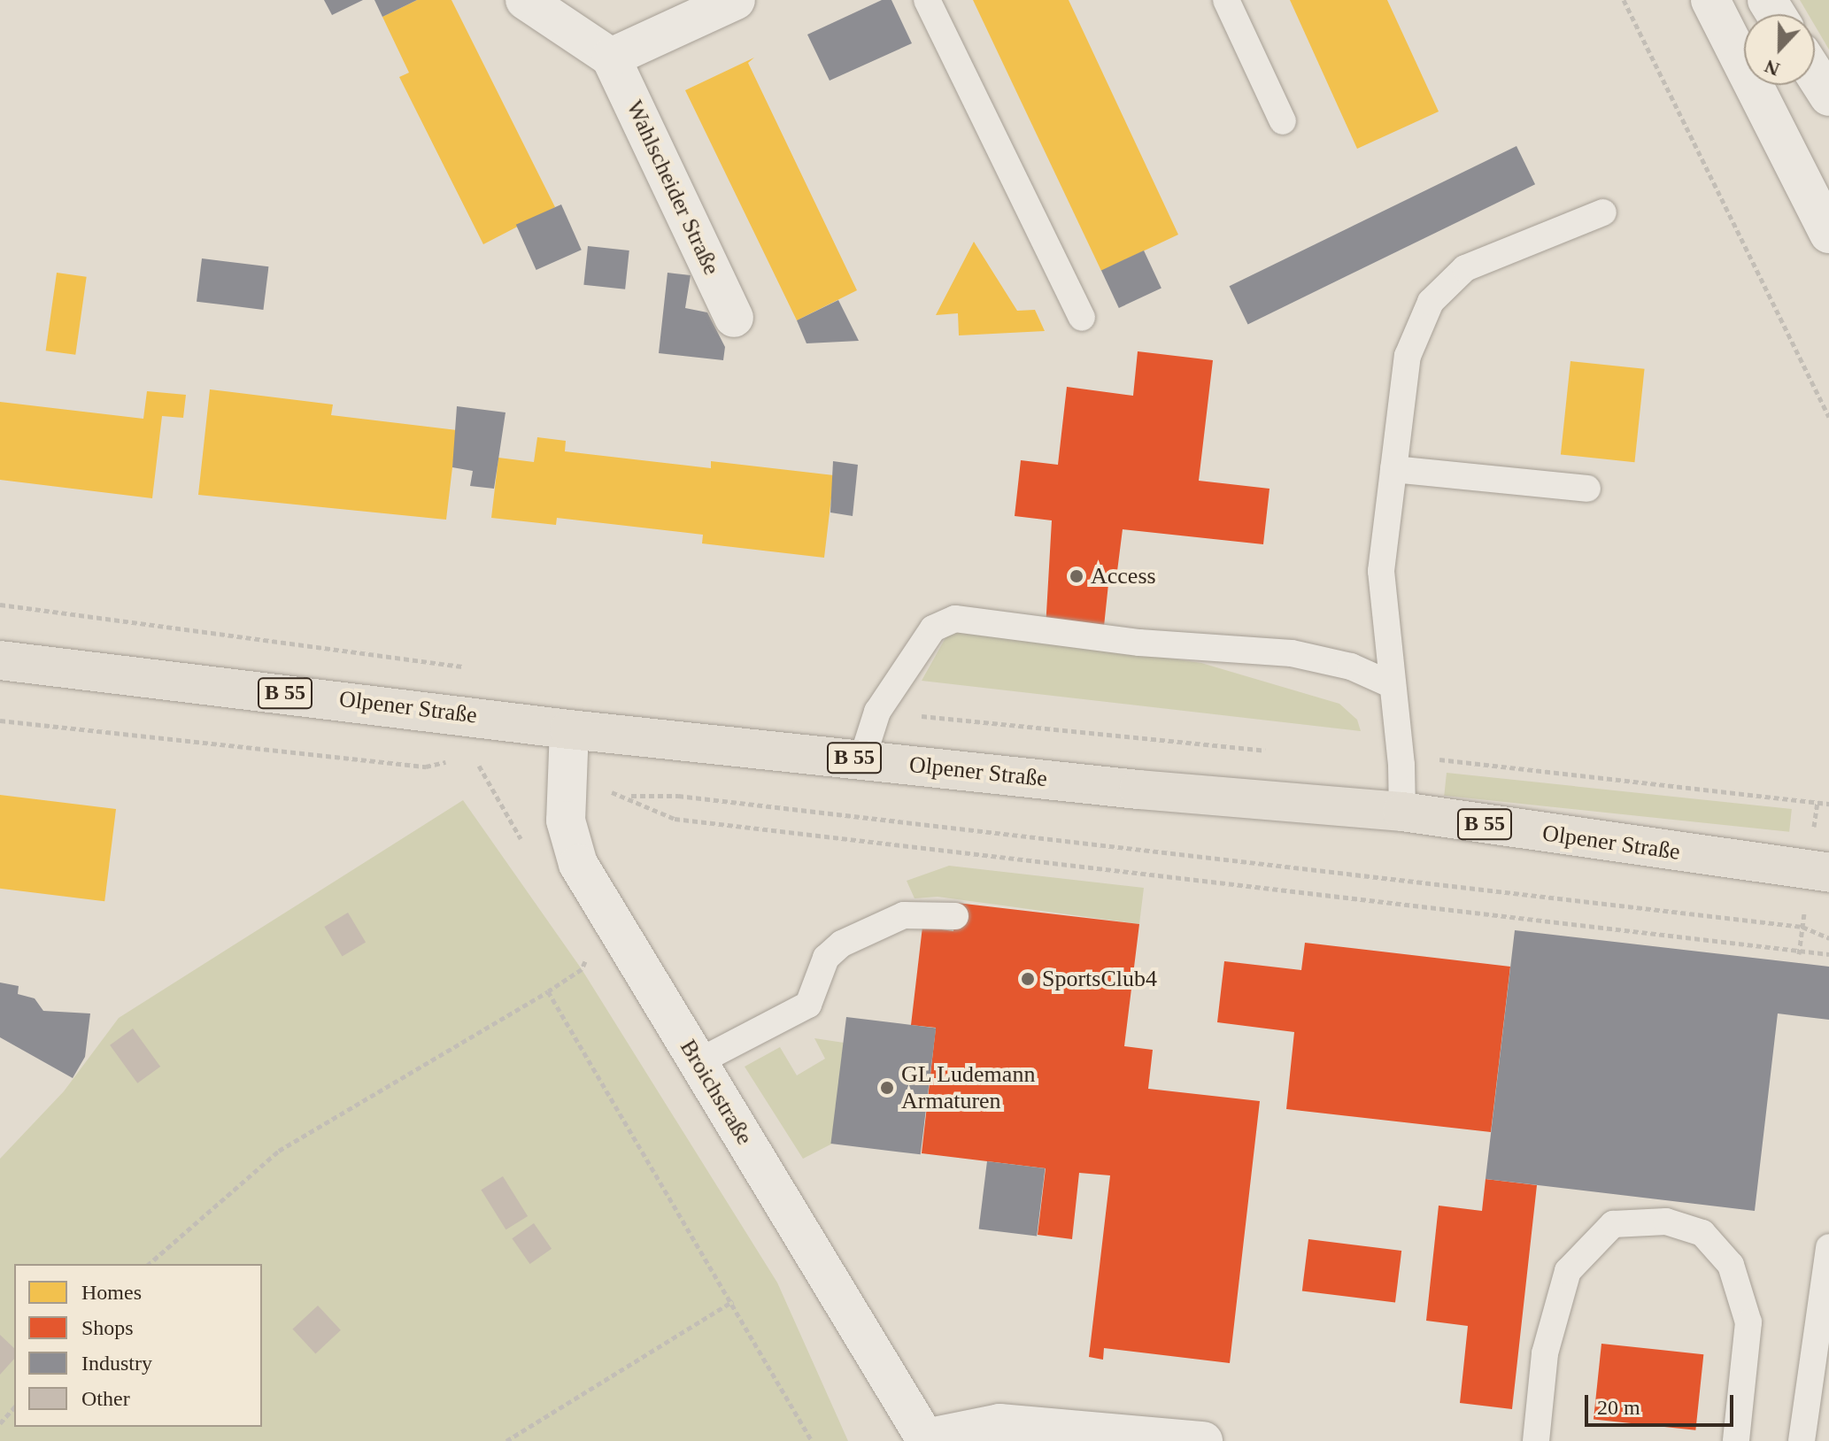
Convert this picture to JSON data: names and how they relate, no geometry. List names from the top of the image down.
{
  "streets": {
    "main road": ["B 55", "Olpener Straße"],
    "street": ["Wahlscheider Straße", "Broichstraße"]
  },
  "crossings": [
    ["Olpener Straße", "Broichstraße"]
  ],
  "places": ["Access", "SportsClub4", "GL Ludemann Armaturen"],
  "legend": [
    "Homes",
    "Shops",
    "Industry",
    "Other"
  ],
  "scale_bar": "20 m",
  "north": "bottom"
}
